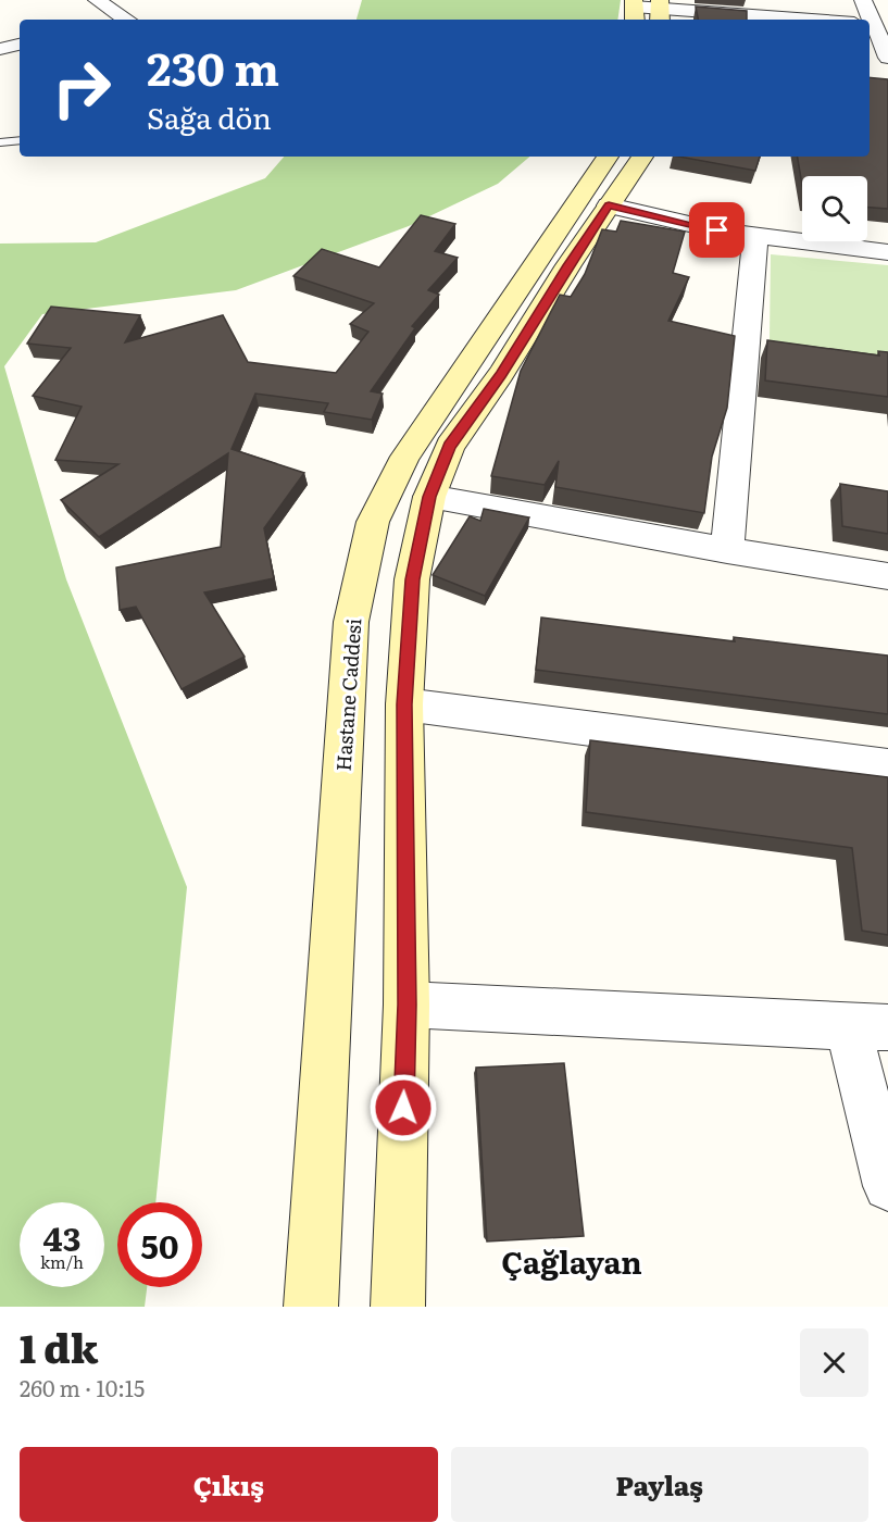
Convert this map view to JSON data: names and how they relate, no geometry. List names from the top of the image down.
{
  "streets": {
    "main road": ["Hastane Caddesi"]
  },
  "districts": ["Çağlayan"],
  "page": {
    "turn": ["230 m", "Sağa dön"],
    "speed": "43 km/h",
    "limit": "50",
    "heading": ["1 dk", "260 m · 10:15"],
    "buttons": ["Çıkış", "Paylaş"]
  }
}
